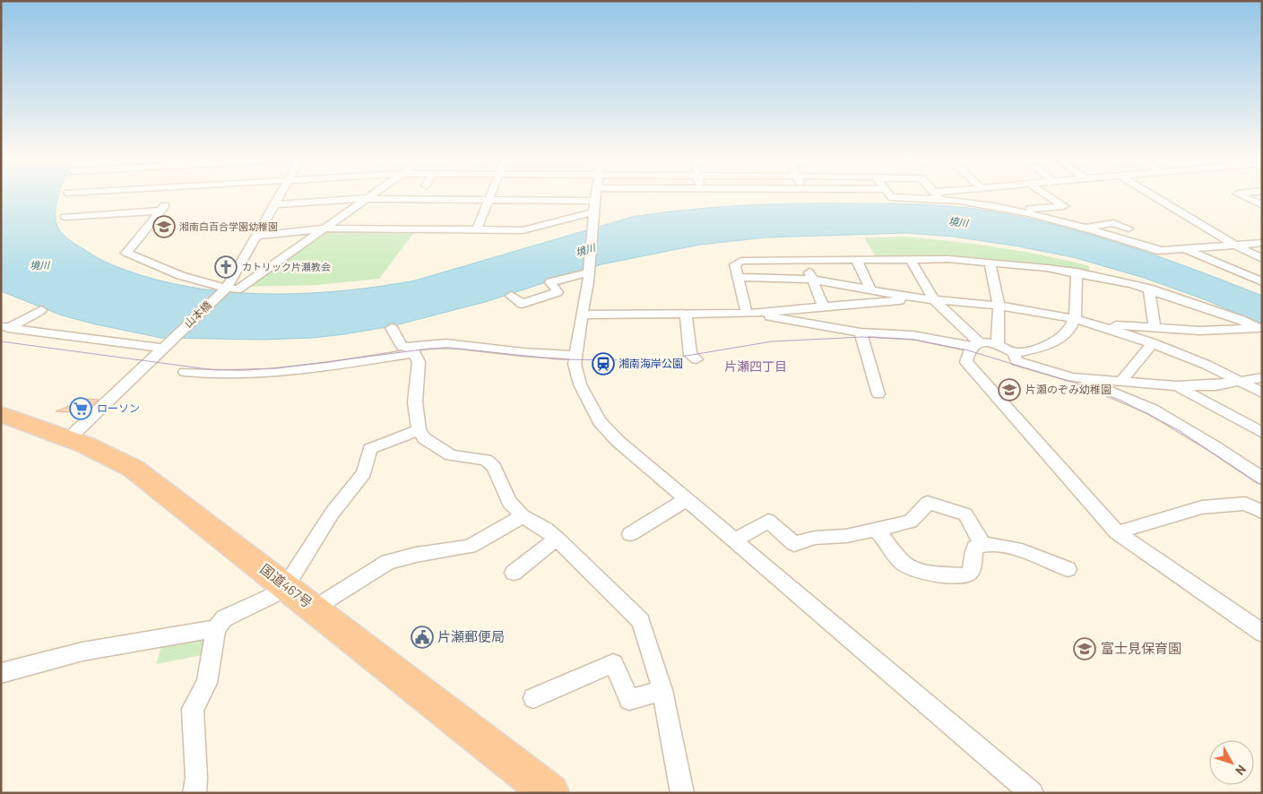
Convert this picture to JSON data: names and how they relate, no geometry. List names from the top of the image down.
{
  "streets": {
    "highway": ["国道467号"],
    "street": ["山本橋"]
  },
  "crossings": [
    ["山本橋", "国道467号"]
  ],
  "districts": ["片瀬四丁目"],
  "water": ["境川"],
  "places": {
    "school or university": ["湘南白百合学園幼稚園", "片瀬のぞみ幼稚園", "富士見保育園"],
    "church": ["カトリック片瀬教会"],
    "station": ["湘南海岸公園"],
    "supermarket": ["ローソン"],
    "public building": ["片瀬郵便局"]
  },
  "north": "bottom right"
}
